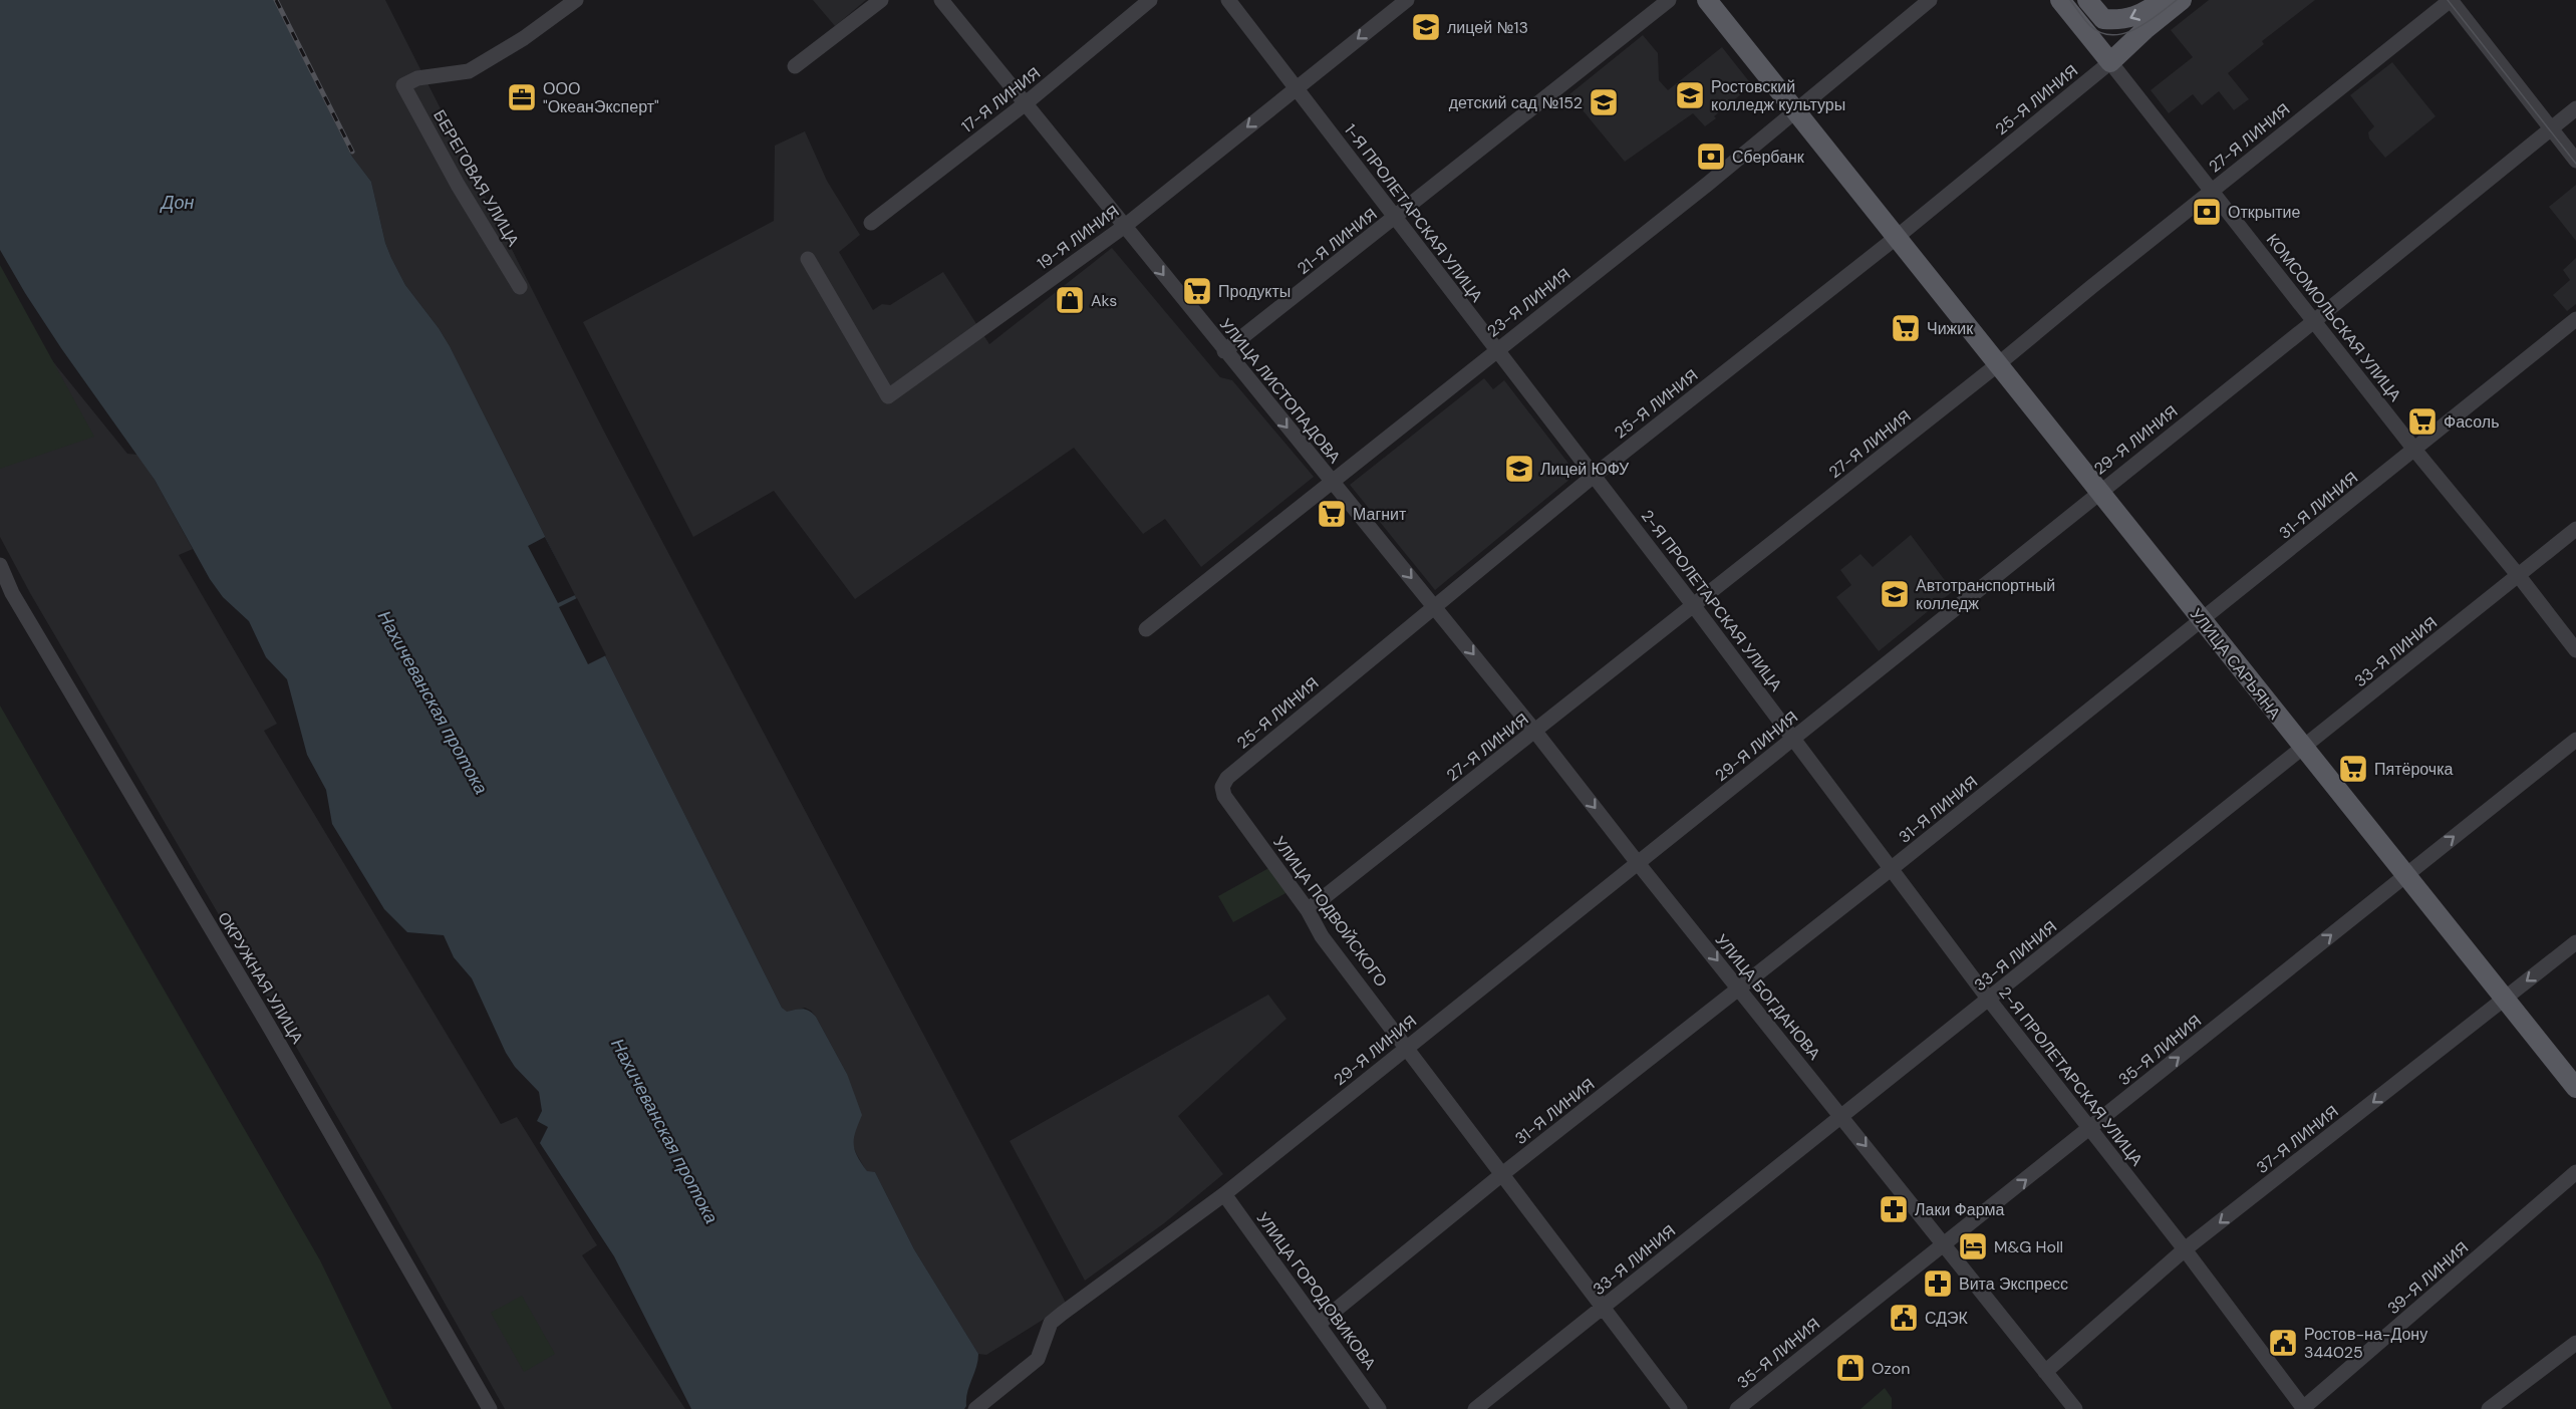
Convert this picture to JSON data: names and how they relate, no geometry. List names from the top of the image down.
{
  "streets": {
    "main road": ["УЛИЦА САРЬЯНА"],
    "street": [
      "17-Я ЛИНИЯ",
      "25-Я ЛИНИЯ",
      "27-Я ЛИНИЯ",
      "БЕРЕГОВАЯ УЛИЦА",
      "1-Я ПРОЛЕТАРСКАЯ УЛИЦА",
      "19-Я ЛИНИЯ",
      "21-Я ЛИНИЯ",
      "23-Я ЛИНИЯ",
      "КОМСОМОЛЬСКАЯ УЛИЦА",
      "УЛИЦА ЛИСТОПАДОВА",
      "29-Я ЛИНИЯ",
      "31-Я ЛИНИЯ",
      "2-Я ПРОЛЕТАРСКАЯ УЛИЦА",
      "33-Я ЛИНИЯ",
      "УЛИЦА ПОДВОЙСКОГО",
      "ОКРУЖНАЯ УЛИЦА",
      "УЛИЦА БОГДАНОВА",
      "35-Я ЛИНИЯ",
      "37-Я ЛИНИЯ",
      "39-Я ЛИНИЯ",
      "УЛИЦА ГОРОДОВИКОВА"
    ]
  },
  "crossings": [
    ["17-Я ЛИНИЯ", "УЛИЦА ЛИСТОПАДОВА"],
    ["25-Я ЛИНИЯ", "1-Я ПРОЛЕТАРСКАЯ УЛИЦА"],
    ["25-Я ЛИНИЯ", "КОМСОМОЛЬСКАЯ УЛИЦА"],
    ["25-Я ЛИНИЯ", "УЛИЦА ЛИСТОПАДОВА"],
    ["25-Я ЛИНИЯ", "2-Я ПРОЛЕТАРСКАЯ УЛИЦА"],
    ["25-Я ЛИНИЯ", "УЛИЦА САРЬЯНА"],
    ["25-Я ЛИНИЯ", "УЛИЦА ПОДВОЙСКОГО"],
    ["25-Я ЛИНИЯ", "УЛИЦА БОГДАНОВА"],
    ["27-Я ЛИНИЯ", "КОМСОМОЛЬСКАЯ УЛИЦА"],
    ["27-Я ЛИНИЯ", "2-Я ПРОЛЕТАРСКАЯ УЛИЦА"],
    ["27-Я ЛИНИЯ", "УЛИЦА САРЬЯНА"],
    ["27-Я ЛИНИЯ", "УЛИЦА ПОДВОЙСКОГО"],
    ["27-Я ЛИНИЯ", "УЛИЦА БОГДАНОВА"],
    ["1-Я ПРОЛЕТАРСКАЯ УЛИЦА", "19-Я ЛИНИЯ"],
    ["1-Я ПРОЛЕТАРСКАЯ УЛИЦА", "21-Я ЛИНИЯ"],
    ["1-Я ПРОЛЕТАРСКАЯ УЛИЦА", "23-Я ЛИНИЯ"],
    ["1-Я ПРОЛЕТАРСКАЯ УЛИЦА", "2-Я ПРОЛЕТАРСКАЯ УЛИЦА"],
    ["19-Я ЛИНИЯ", "УЛИЦА ЛИСТОПАДОВА"],
    ["21-Я ЛИНИЯ", "УЛИЦА ЛИСТОПАДОВА"],
    ["23-Я ЛИНИЯ", "УЛИЦА ЛИСТОПАДОВА"],
    ["23-Я ЛИНИЯ", "УЛИЦА САРЬЯНА"],
    ["КОМСОМОЛЬСКАЯ УЛИЦА", "29-Я ЛИНИЯ"],
    ["КОМСОМОЛЬСКАЯ УЛИЦА", "31-Я ЛИНИЯ"],
    ["КОМСОМОЛЬСКАЯ УЛИЦА", "33-Я ЛИНИЯ"],
    ["УЛИЦА ЛИСТОПАДОВА", "УЛИЦА БОГДАНОВА"],
    ["29-Я ЛИНИЯ", "2-Я ПРОЛЕТАРСКАЯ УЛИЦА"],
    ["29-Я ЛИНИЯ", "УЛИЦА САРЬЯНА"],
    ["29-Я ЛИНИЯ", "УЛИЦА ПОДВОЙСКОГО"],
    ["29-Я ЛИНИЯ", "УЛИЦА БОГДАНОВА"],
    ["29-Я ЛИНИЯ", "УЛИЦА ГОРОДОВИКОВА"],
    ["31-Я ЛИНИЯ", "2-Я ПРОЛЕТАРСКАЯ УЛИЦА"],
    ["31-Я ЛИНИЯ", "УЛИЦА САРЬЯНА"],
    ["31-Я ЛИНИЯ", "УЛИЦА ПОДВОЙСКОГО"],
    ["31-Я ЛИНИЯ", "УЛИЦА БОГДАНОВА"],
    ["31-Я ЛИНИЯ", "УЛИЦА ГОРОДОВИКОВА"],
    ["2-Я ПРОЛЕТАРСКАЯ УЛИЦА", "33-Я ЛИНИЯ"],
    ["2-Я ПРОЛЕТАРСКАЯ УЛИЦА", "35-Я ЛИНИЯ"],
    ["2-Я ПРОЛЕТАРСКАЯ УЛИЦА", "37-Я ЛИНИЯ"],
    ["2-Я ПРОЛЕТАРСКАЯ УЛИЦА", "39-Я ЛИНИЯ"],
    ["33-Я ЛИНИЯ", "УЛИЦА САРЬЯНА"],
    ["33-Я ЛИНИЯ", "УЛИЦА ПОДВОЙСКОГО"],
    ["33-Я ЛИНИЯ", "УЛИЦА БОГДАНОВА"],
    ["УЛИЦА САРЬЯНА", "35-Я ЛИНИЯ"],
    ["УЛИЦА САРЬЯНА", "37-Я ЛИНИЯ"],
    ["УЛИЦА БОГДАНОВА", "35-Я ЛИНИЯ"],
    ["УЛИЦА БОГДАНОВА", "37-Я ЛИНИЯ"]
  ],
  "one_way": [
    "19-Я ЛИНИЯ",
    "УЛИЦА ЛИСТОПАДОВА",
    "УЛИЦА БОГДАНОВА",
    "35-Я ЛИНИЯ",
    "37-Я ЛИНИЯ"
  ],
  "water": ["Дон", "Нахичеванская протока"],
  "places": {
    "school or university": [
      "лицей №13",
      "Ростовский колледж культуры",
      "детский сад №152",
      "Лицей ЮФУ",
      "Автотранспортный колледж"
    ],
    "office": ["ООО \"ОкеанЭксперт\""],
    "bank": ["Сбербанк", "Открытие"],
    "supermarket": [
      "Продукты",
      "Чижик",
      "Фасоль",
      "Магнит",
      "Пятёрочка"
    ],
    "shop": ["Aks", "Ozon"],
    "pharmacy": ["Лаки Фарма", "Вита Экспресс"],
    "hotel": ["M&G Holl"],
    "public building": ["СДЭК", "Ростов-на-Дону 344025"]
  }
}
